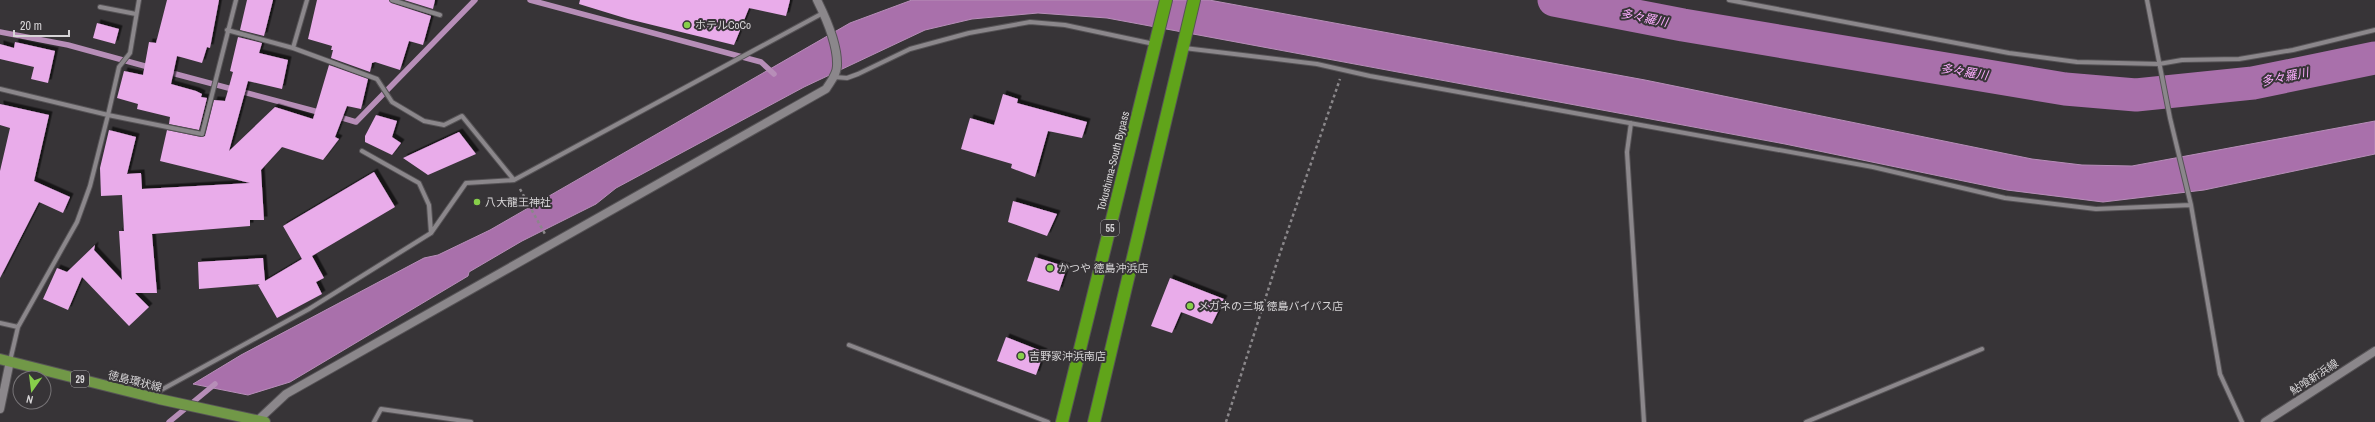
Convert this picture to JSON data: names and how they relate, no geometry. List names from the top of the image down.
{
  "streets": {
    "highway": ["Tokushima-South Bypass", "55"],
    "main road": ["29", "徳島環状線"],
    "street": ["鮎喰新浜線"]
  },
  "water": ["多々羅川"],
  "places": [
    "ホテルCoCo",
    "八大龍王神社",
    "かつや 徳島沖浜店",
    "メガネの三城 徳島バイパス店",
    "吉野家沖浜南店"
  ],
  "scale_bar": "20 m",
  "north": "bottom"
}
